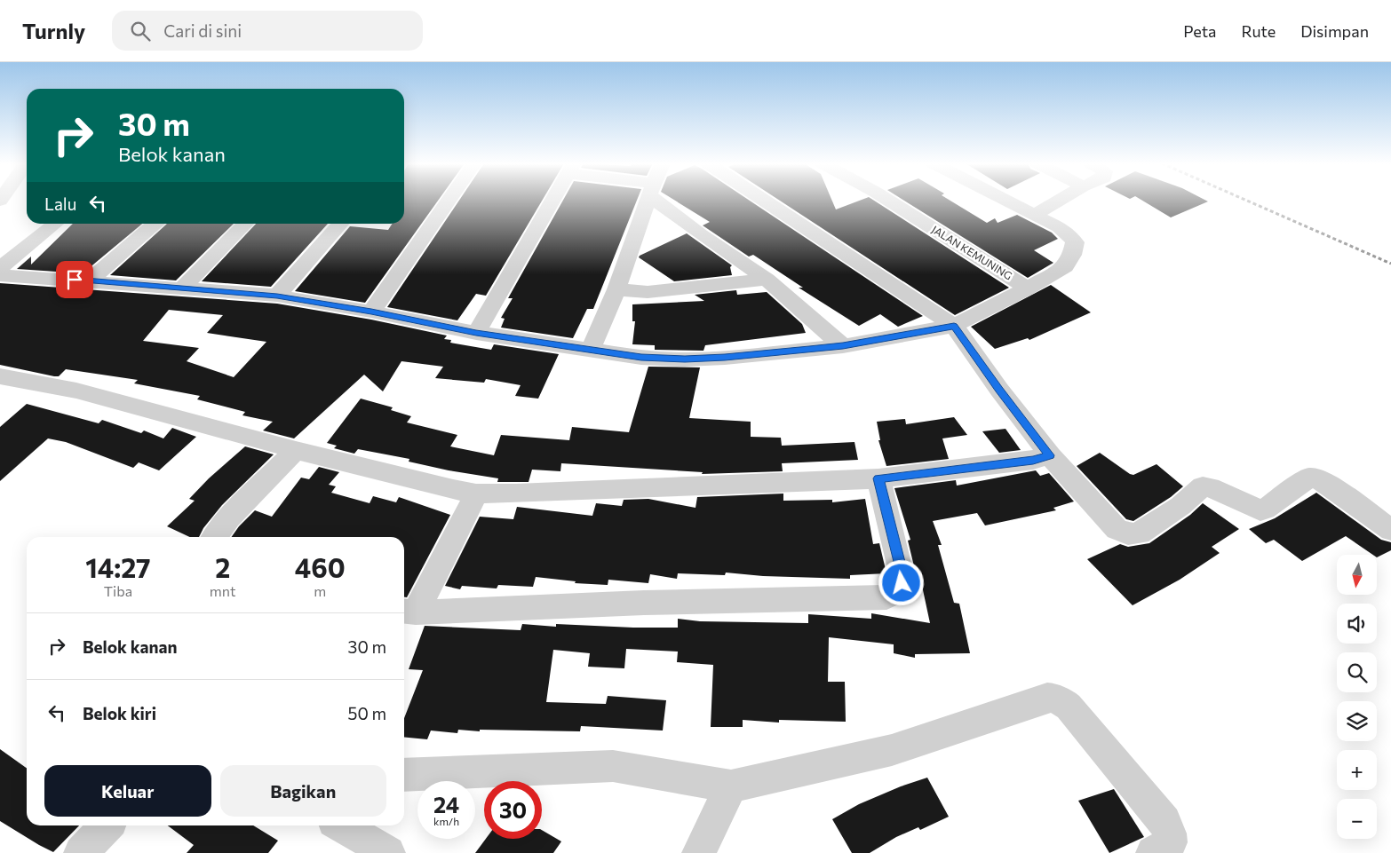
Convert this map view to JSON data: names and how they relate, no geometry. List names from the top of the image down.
{
  "streets": {
    "street": ["JALAN KEMUNING"]
  },
  "north": "bottom",
  "page": {
    "header": "Turnly",
    "search": "Cari di sini",
    "nav": ["Peta", "Rute", "Disimpan"],
    "turn": ["30 m", "Belok kanan"],
    "then": "Lalu",
    "eta": [
      "14:27",
      "Tiba",
      "2",
      "mnt",
      "460",
      "m"
    ],
    "map_buttons": ["+", "−"],
    "list": [
      {
        "name": "Belok kanan",
        "value": "30 m"
      },
      {
        "name": "Belok kiri",
        "value": "50 m"
      }
    ],
    "buttons": ["Keluar", "Bagikan"],
    "speed": "24 km/h",
    "limit": "30"
  }
}
